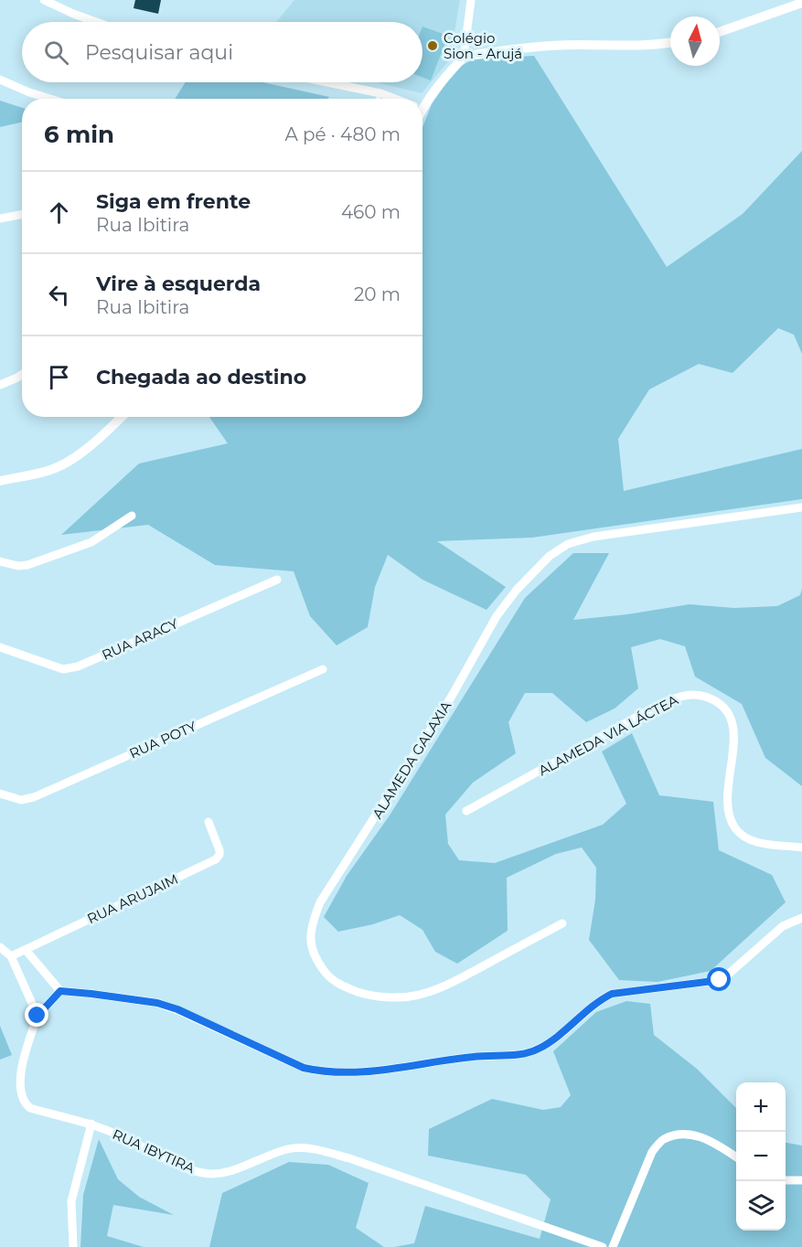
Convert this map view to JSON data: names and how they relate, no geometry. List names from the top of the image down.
{
  "streets": {
    "street": [
      "RUA ARACY",
      "ALAMEDA VIA LÁCTEA",
      "RUA POTY",
      "ALAMEDA GALAXIA",
      "RUA ARUJAIM",
      "RUA IBYTIRA"
    ]
  },
  "places": ["Colégio Sion - Arujá"],
  "north": "top",
  "page": {
    "search": "Pesquisar aqui",
    "heading": ["6 min", "A pé · 480 m"],
    "list": [
      ["Siga em frente", "Rua Ibitira", "460 m"],
      ["Vire à esquerda", "Rua Ibitira", "20 m"],
      "Chegada ao destino"
    ],
    "map_buttons": ["+", "−"]
  }
}
